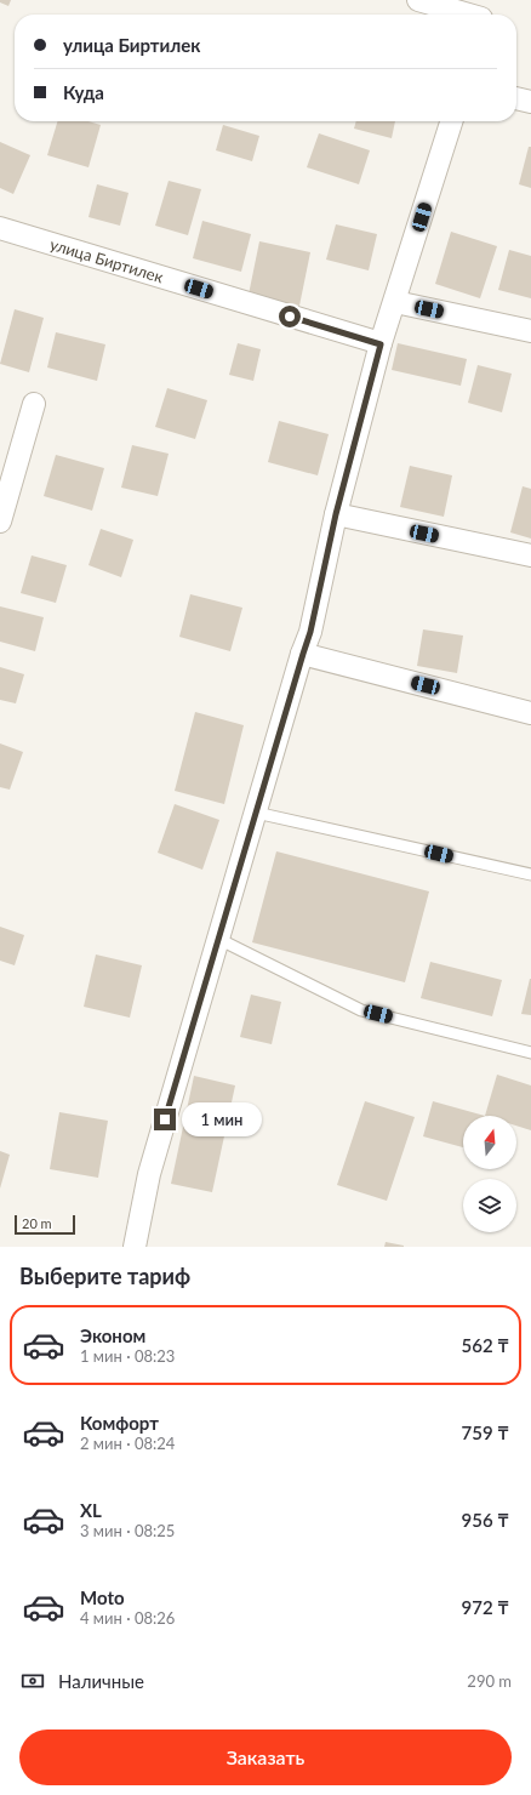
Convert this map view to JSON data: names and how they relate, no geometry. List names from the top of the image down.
{
  "streets": {
    "street": ["улица Биртилек"]
  },
  "scale_bar": "20 m",
  "north": "top",
  "page": {
    "banner": ["улица Биртилек", "Куда"],
    "bubble": "1 мин",
    "scale": "20 m",
    "heading": "Выберите тариф",
    "list": [
      {
        "name": "Эконом",
        "note": "1 мин · 08:23",
        "value": "562 ₸"
      },
      {
        "name": "Комфорт",
        "note": "2 мин · 08:24",
        "value": "759 ₸"
      },
      {
        "name": "XL",
        "note": "3 мин · 08:25",
        "value": "956 ₸"
      },
      {
        "name": "Moto",
        "note": "4 мин · 08:26",
        "value": "972 ₸"
      }
    ],
    "pay": ["Наличные", "290 m"],
    "buttons": "Заказать"
  }
}
